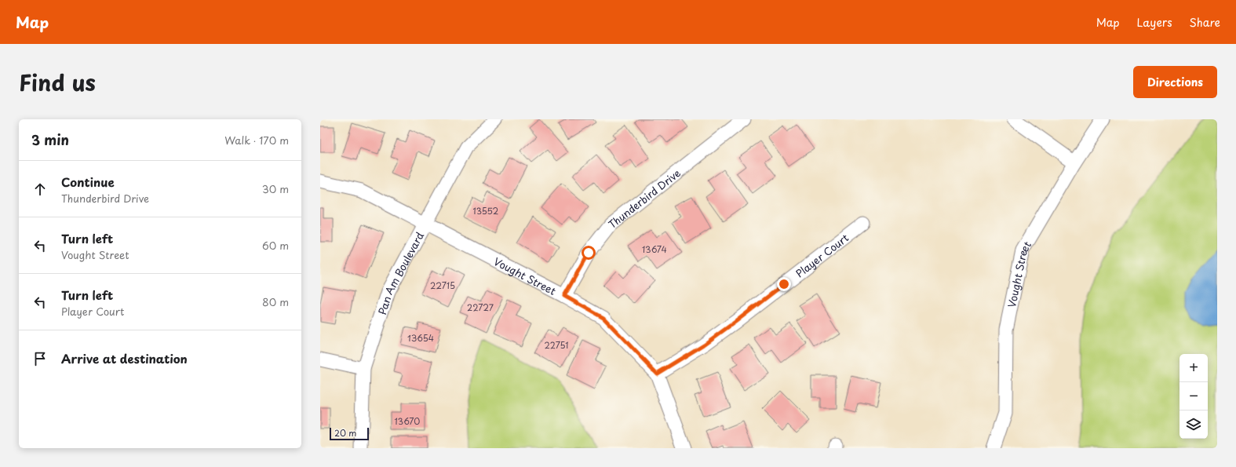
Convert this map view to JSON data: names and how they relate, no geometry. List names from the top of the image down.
{
  "streets": {
    "street": [
      "Thunderbird Drive",
      "Player Court",
      "Pan Am Boulevard",
      "Vought Street"
    ]
  },
  "crossings": [
    ["Thunderbird Drive", "Vought Street"],
    ["Player Court", "Vought Street"],
    ["Pan Am Boulevard", "Vought Street"]
  ],
  "house_numbers": [
    "13552",
    "13674",
    "22715",
    "22727",
    "13654",
    "22751",
    "13670"
  ],
  "scale_bar": "20 m",
  "page": {
    "header": "Map",
    "nav": ["Map", "Layers", "Share"],
    "title": "Find us",
    "buttons": "Directions",
    "heading": ["3 min", "Walk · 170 m"],
    "list": [
      ["Continue", "Thunderbird Drive", "30 m"],
      ["Turn left", "Vought Street", "60 m"],
      ["Turn left", "Player Court", "80 m"],
      "Arrive at destination"
    ],
    "map_buttons": ["+", "−"],
    "scale": "20 m"
  }
}
